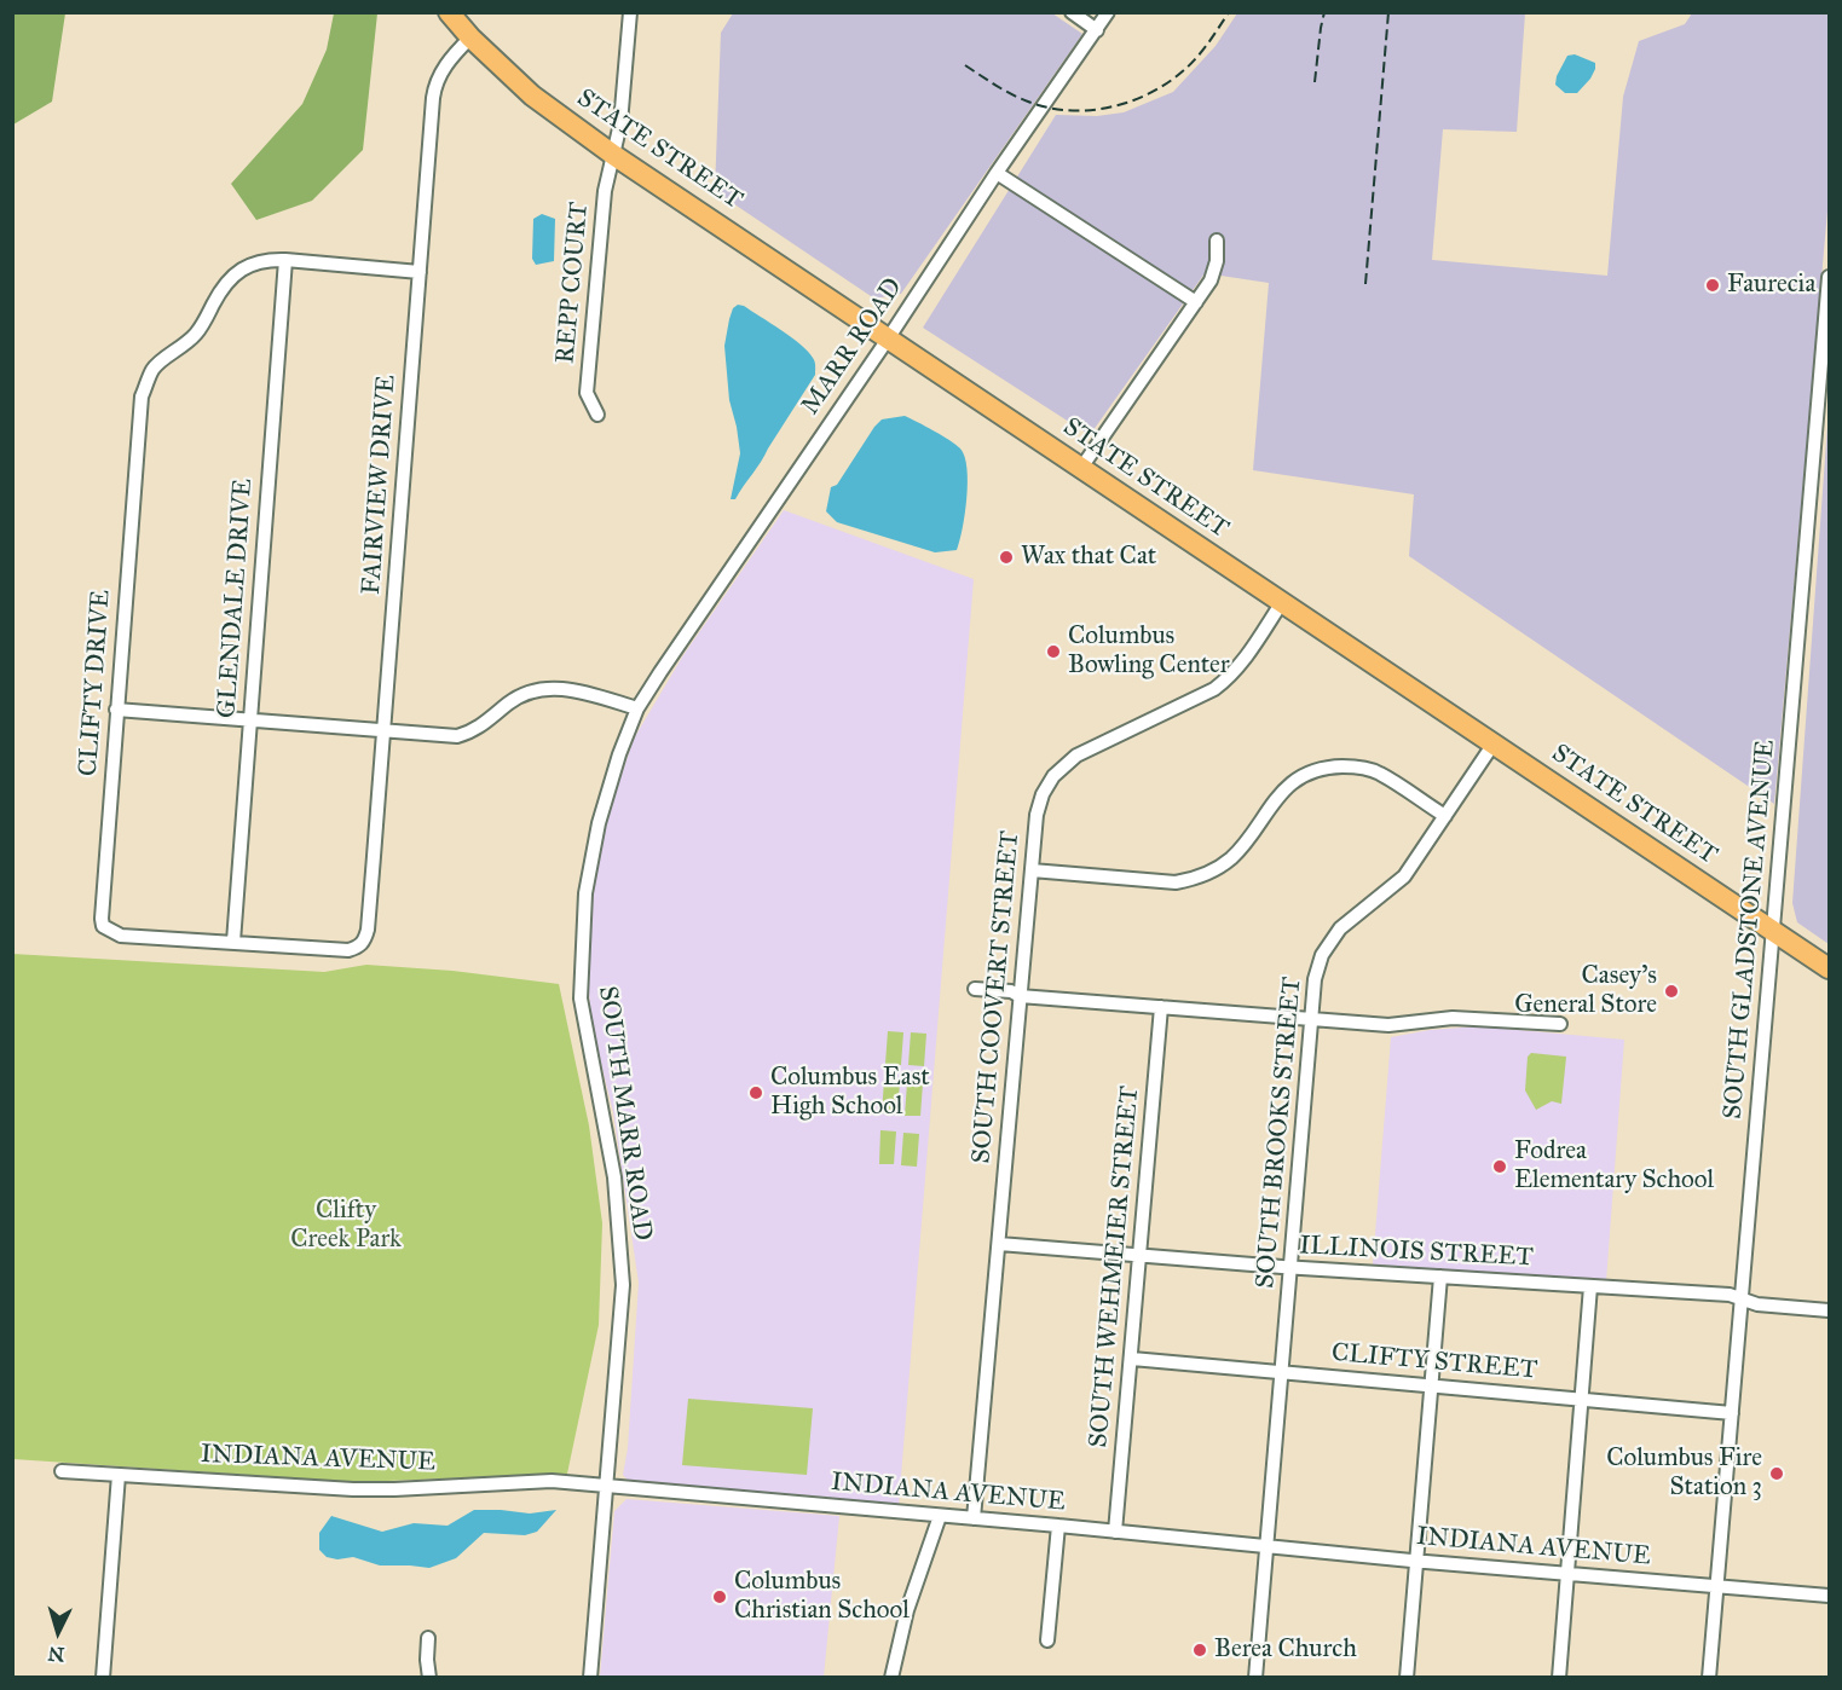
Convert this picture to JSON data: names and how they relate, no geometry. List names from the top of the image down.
{
  "streets": {
    "highway": ["STATE STREET"],
    "street": [
      "REPP COURT",
      "MARR ROAD",
      "FAIRVIEW DRIVE",
      "GLENDALE DRIVE",
      "CLIFTY DRIVE",
      "SOUTH GLADSTONE AVENUE",
      "SOUTH COOVERT STREET",
      "SOUTH MARR ROAD",
      "SOUTH BROOKS STREET",
      "ILLINOIS STREET",
      "SOUTH WEHMEIER STREET",
      "CLIFTY STREET",
      "INDIANA AVENUE"
    ]
  },
  "crossings": [
    ["STATE STREET", "REPP COURT"],
    ["STATE STREET", "MARR ROAD"],
    ["STATE STREET", "FAIRVIEW DRIVE"],
    ["STATE STREET", "SOUTH GLADSTONE AVENUE"],
    ["STATE STREET", "SOUTH COOVERT STREET"],
    ["STATE STREET", "SOUTH BROOKS STREET"],
    ["MARR ROAD", "SOUTH MARR ROAD"],
    ["FAIRVIEW DRIVE", "CLIFTY DRIVE"],
    ["GLENDALE DRIVE", "CLIFTY DRIVE"],
    ["SOUTH GLADSTONE AVENUE", "ILLINOIS STREET"],
    ["SOUTH GLADSTONE AVENUE", "CLIFTY STREET"],
    ["SOUTH GLADSTONE AVENUE", "INDIANA AVENUE"],
    ["SOUTH COOVERT STREET", "ILLINOIS STREET"],
    ["SOUTH COOVERT STREET", "INDIANA AVENUE"],
    ["SOUTH MARR ROAD", "INDIANA AVENUE"],
    ["SOUTH BROOKS STREET", "ILLINOIS STREET"],
    ["SOUTH BROOKS STREET", "CLIFTY STREET"],
    ["SOUTH BROOKS STREET", "INDIANA AVENUE"],
    ["ILLINOIS STREET", "SOUTH WEHMEIER STREET"],
    ["SOUTH WEHMEIER STREET", "CLIFTY STREET"],
    ["SOUTH WEHMEIER STREET", "INDIANA AVENUE"]
  ],
  "parks": ["Clifty Creek Park"],
  "places": [
    "Faurecia",
    "Wax that Cat",
    "Columbus Bowling Center",
    "Casey's General Store",
    "Columbus East High School",
    "Fodrea Elementary School",
    "Columbus Fire Station 3",
    "Columbus Christian School",
    "Berea Church"
  ],
  "north": "bottom"
}
